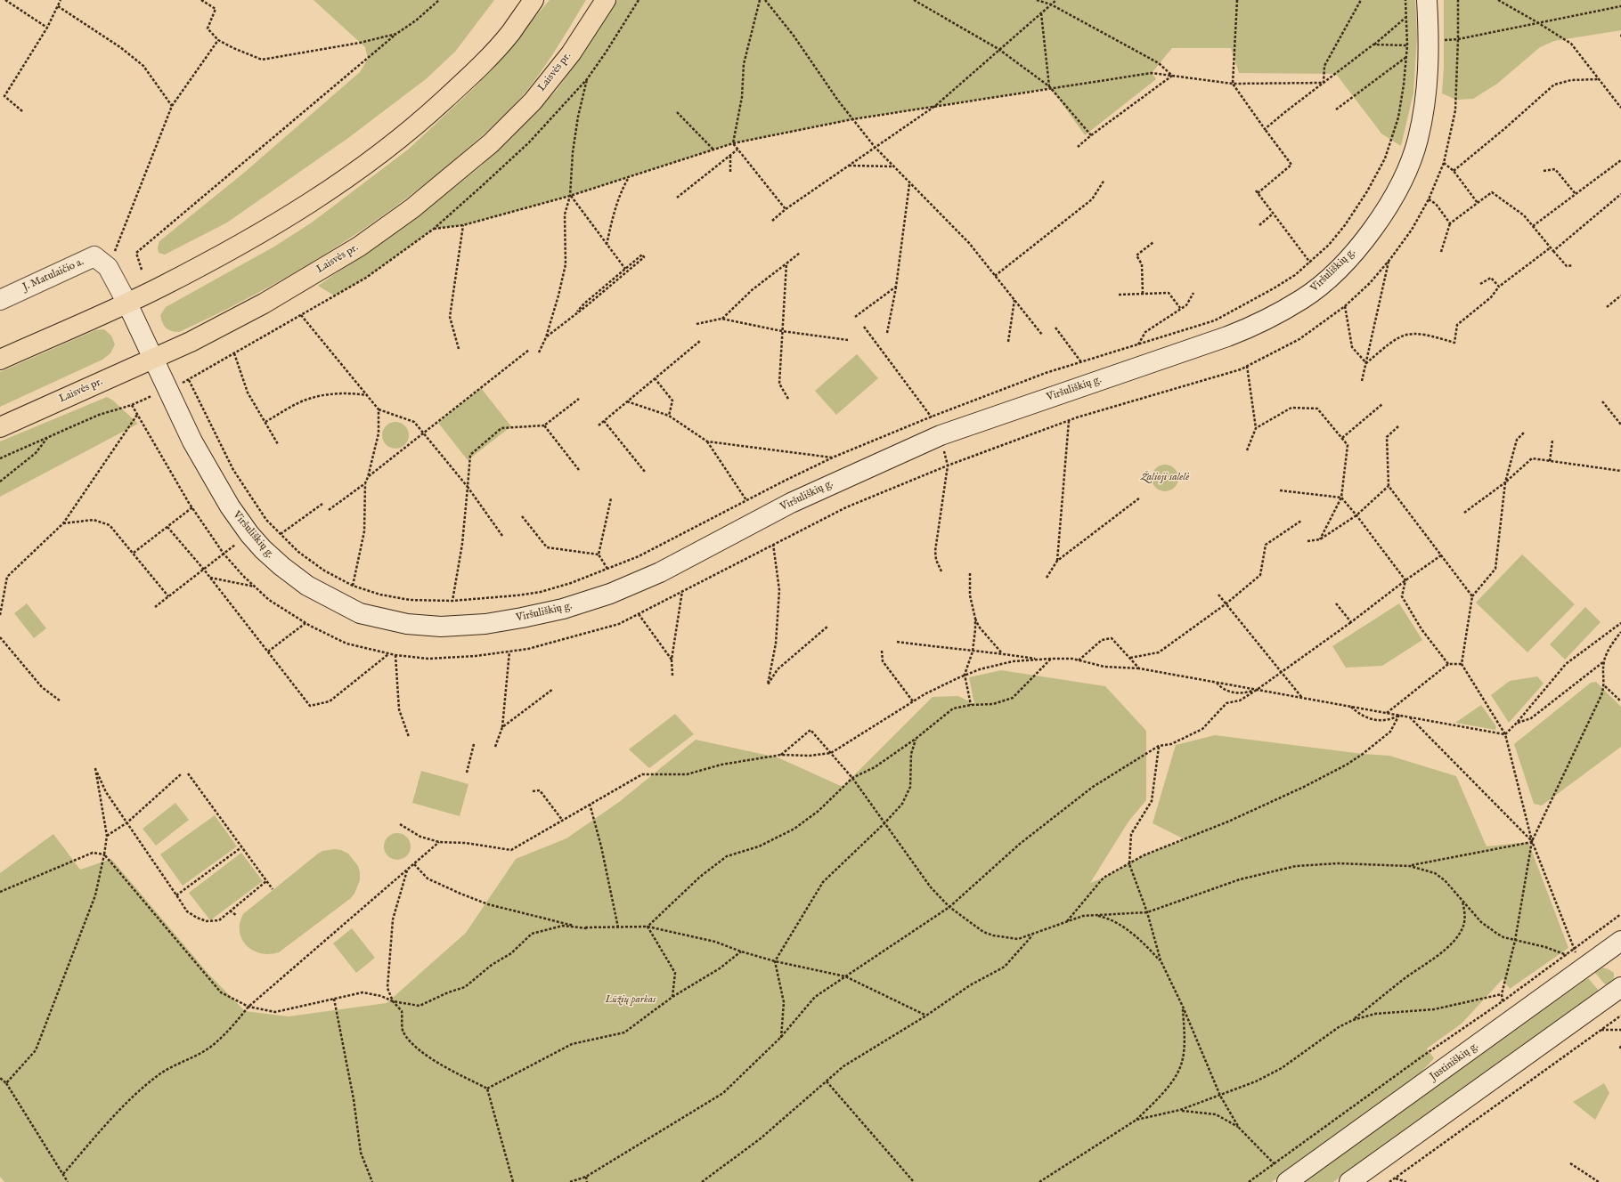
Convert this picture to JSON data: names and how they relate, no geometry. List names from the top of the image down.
{
  "streets": {
    "main road": [
      "Laisvės pr.",
      "Viršuliškių g.",
      "J. Matulaičio a.",
      "Justiniškių g."
    ]
  },
  "crossings": [
    ["Laisvės pr.", "Viršuliškių g."],
    ["Viršuliškių g.", "J. Matulaičio a."]
  ],
  "parks": ["Žalioji salelė", "Lūžių parkas"]
}
